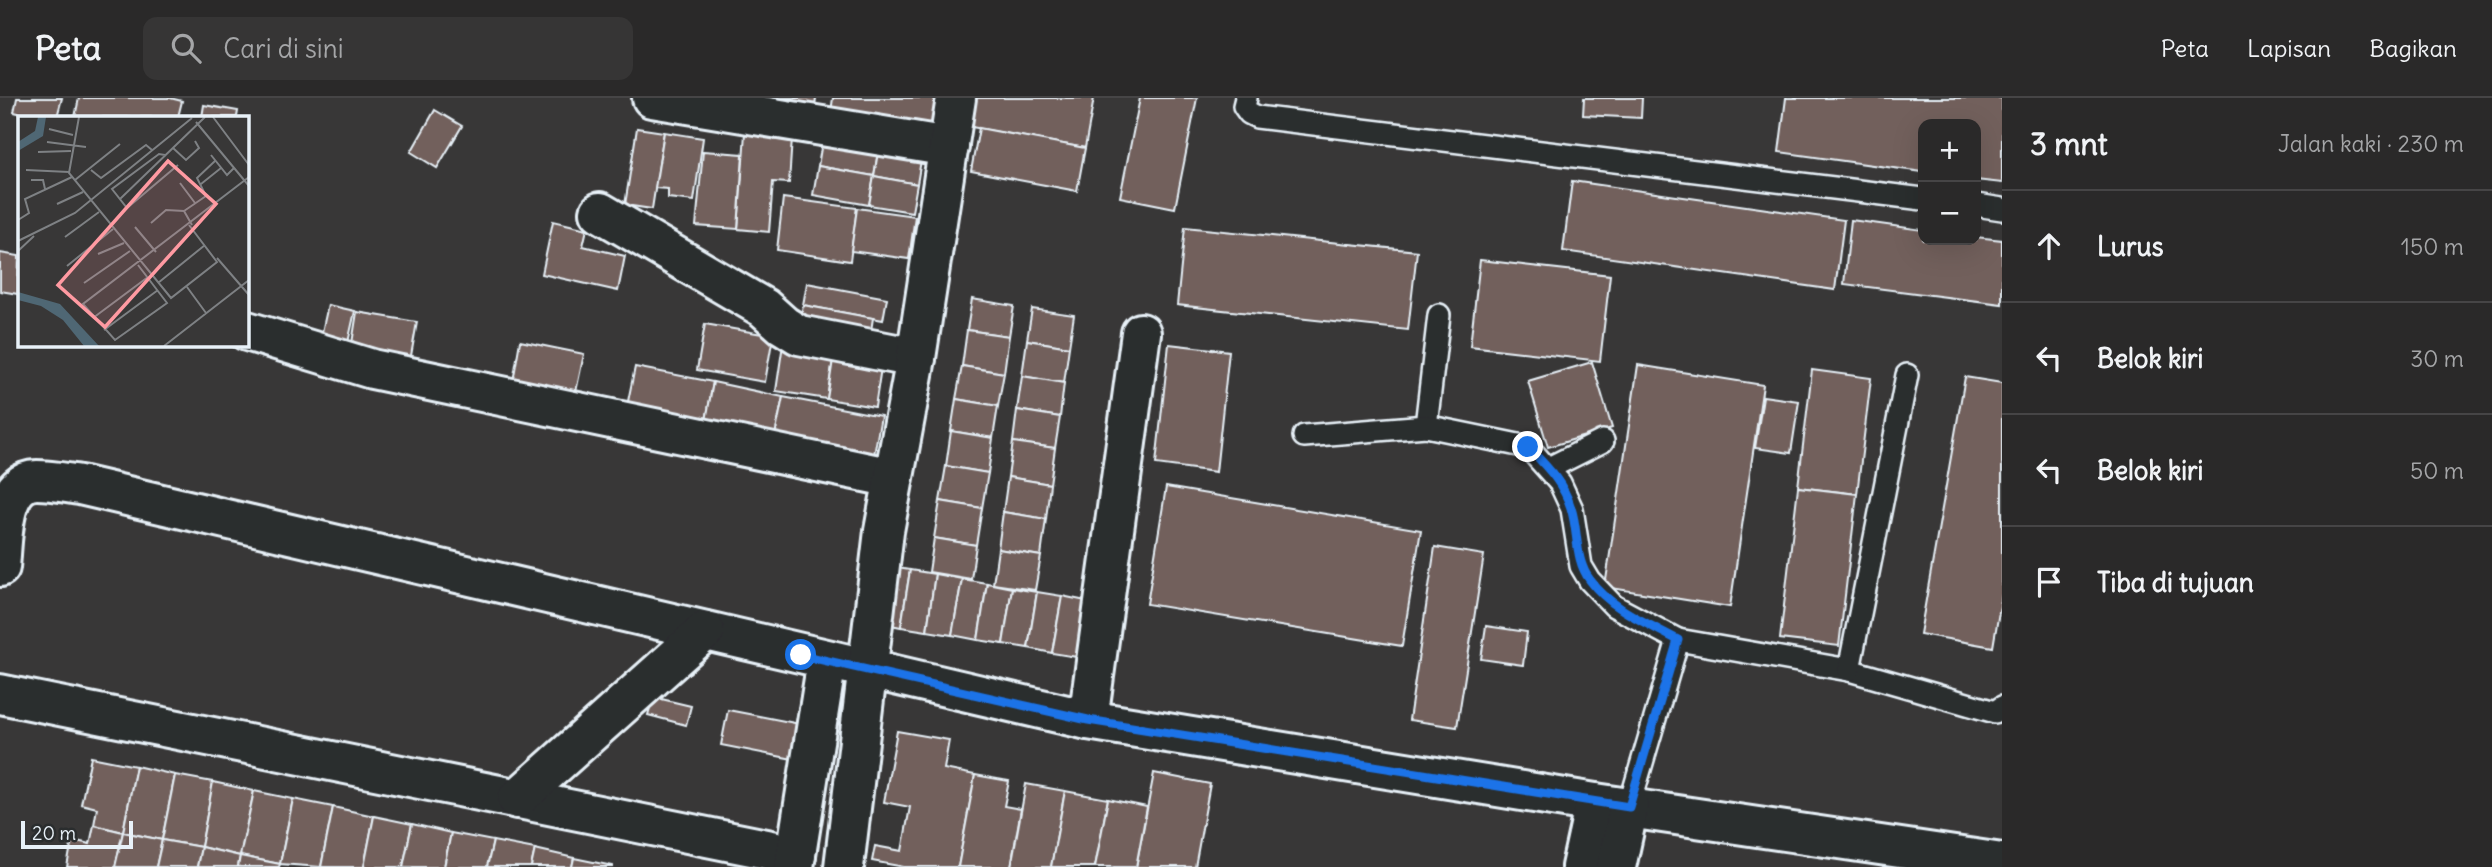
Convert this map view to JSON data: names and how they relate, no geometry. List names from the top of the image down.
{
  "scale_bar": "20 m",
  "page": {
    "header": "Peta",
    "search": "Cari di sini",
    "nav": ["Peta", "Lapisan", "Bagikan"],
    "heading": ["3 mnt", "Jalan kaki · 230 m"],
    "map_buttons": ["+", "−"],
    "list": [
      ["Lurus", "150 m"],
      ["Belok kiri", "30 m"],
      ["Belok kiri", "50 m"],
      "Tiba di tujuan"
    ],
    "scale": "20 m"
  }
}
